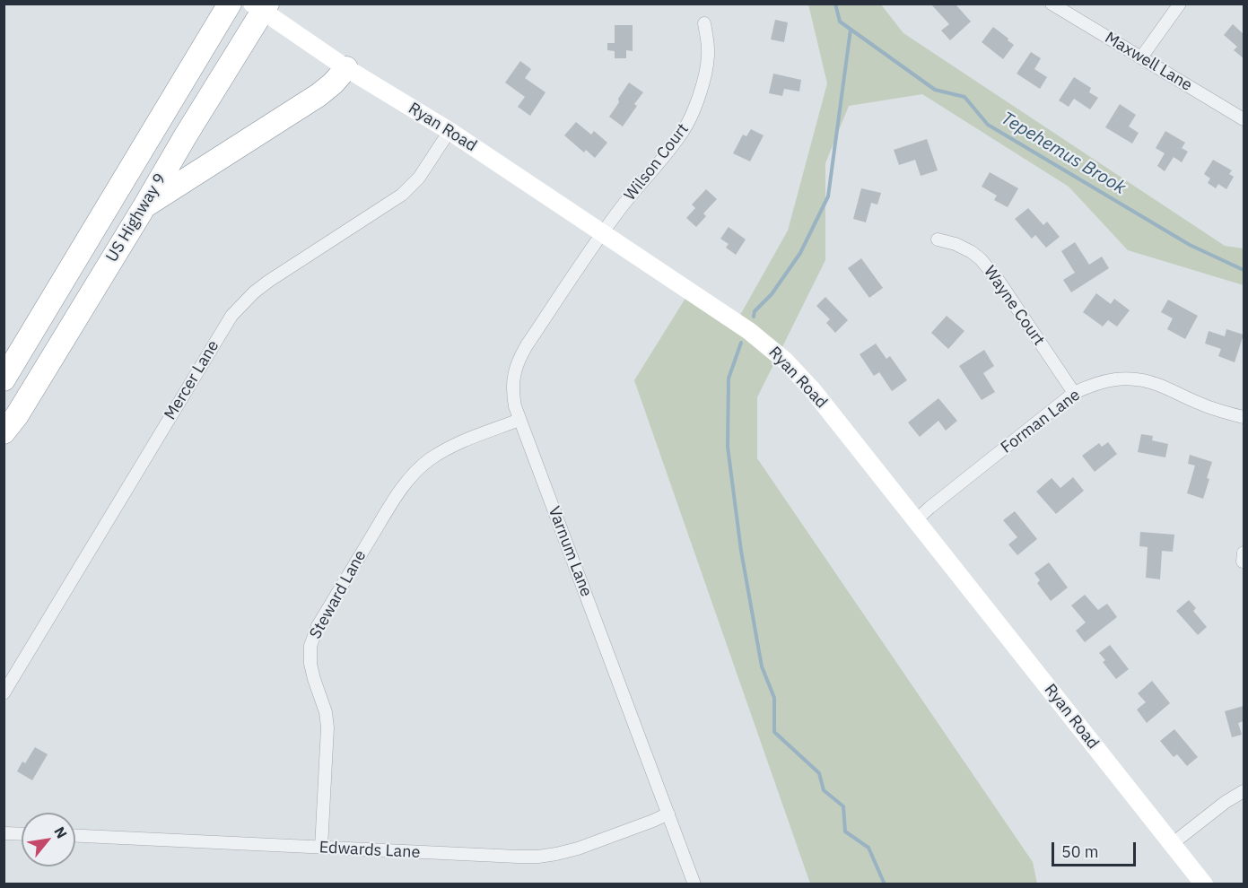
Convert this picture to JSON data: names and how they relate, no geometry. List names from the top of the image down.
{
  "streets": {
    "highway": ["US Highway 9"],
    "street": [
      "Maxwell Lane",
      "Ryan Road",
      "Wilson Court",
      "Wayne Court",
      "Mercer Lane",
      "Forman Lane",
      "Varnum Lane",
      "Steward Lane",
      "Edwards Lane"
    ]
  },
  "crossings": [
    ["Ryan Road", "Wilson Court"],
    ["Ryan Road", "US Highway 9"],
    ["Ryan Road", "Mercer Lane"],
    ["Ryan Road", "Forman Lane"],
    ["Ryan Road", "Varnum Lane"],
    ["Wilson Court", "Varnum Lane"],
    ["Wayne Court", "Forman Lane"],
    ["Varnum Lane", "Steward Lane"],
    ["Varnum Lane", "Edwards Lane"],
    ["Steward Lane", "Edwards Lane"]
  ],
  "water": ["Tepehemus Brook"],
  "scale_bar": "50 m",
  "north": "top right"
}
